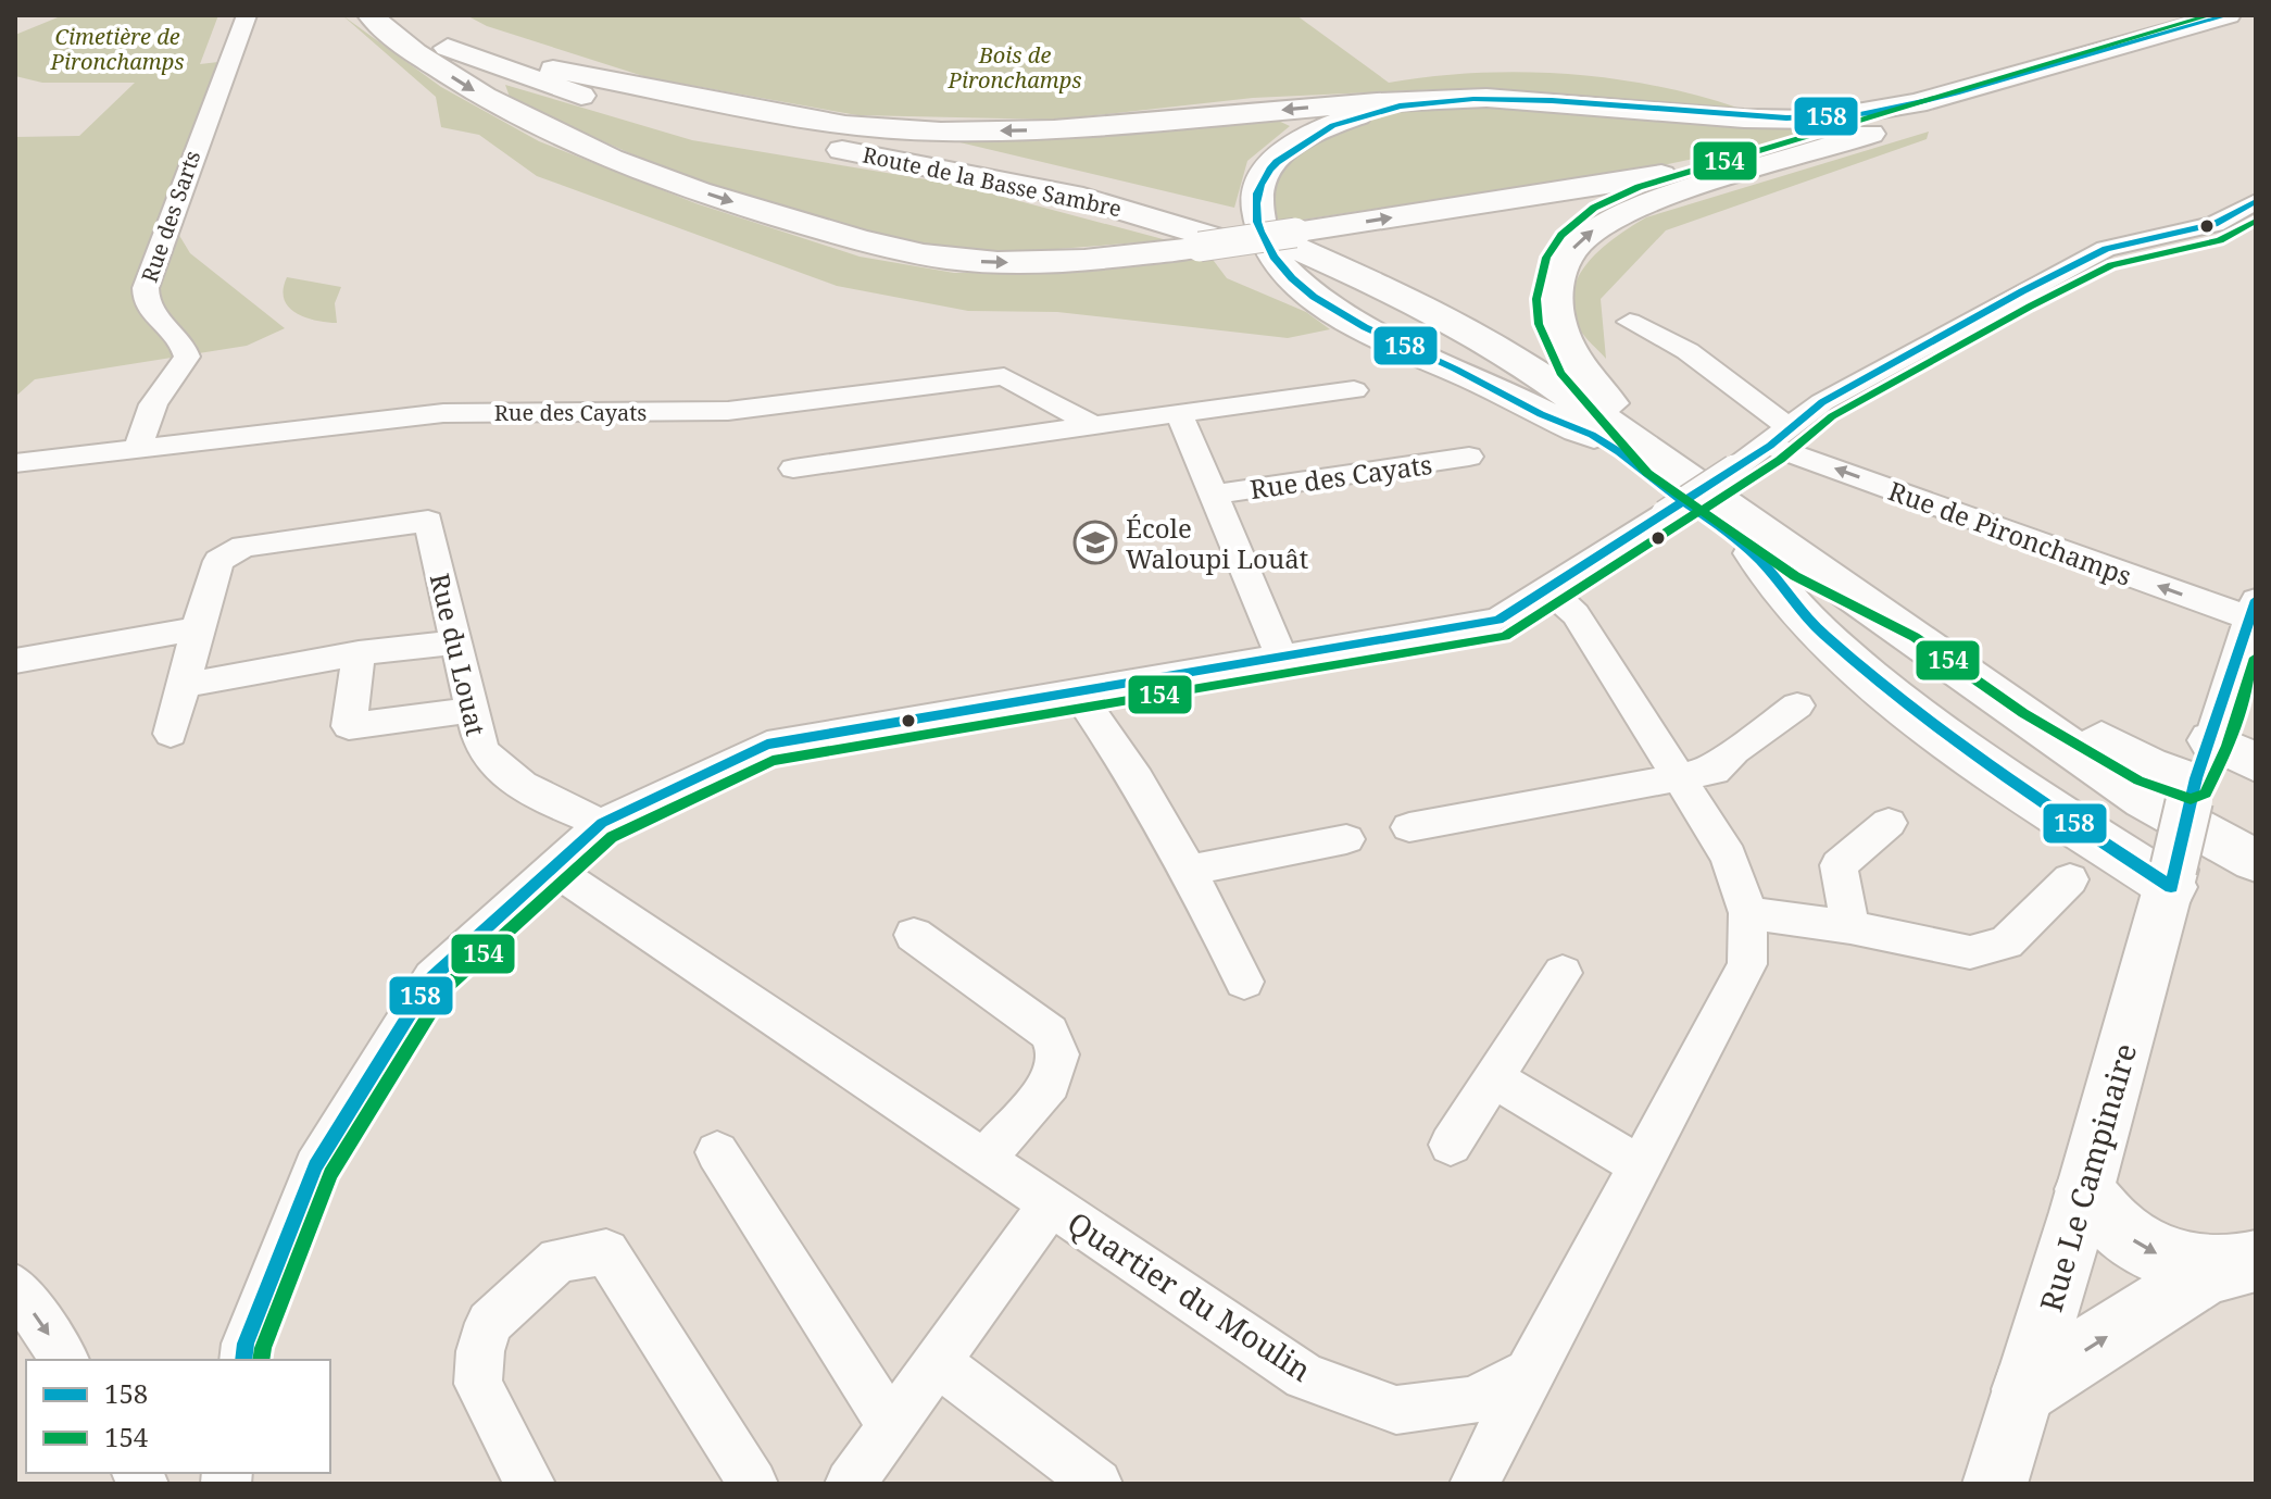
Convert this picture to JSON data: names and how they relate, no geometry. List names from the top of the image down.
{
  "streets": {
    "highway": ["Route de la Basse Sambre"],
    "main road": ["Rue Le Campinaire"],
    "street": [
      "Rue des Sarts",
      "Rue des Cayats",
      "Rue de Pironchamps",
      "Rue du Louat",
      "Quartier du Moulin"
    ]
  },
  "crossings": [
    ["Rue des Sarts", "Rue des Cayats"]
  ],
  "one_way": ["Rue de Pironchamps"],
  "parks": ["Cimetière de Pironchamps", "Bois de Pironchamps"],
  "places": {
    "school or university": ["École Waloupi Louât"]
  },
  "lines": ["transit line 158", "transit line 154"],
  "legend": ["158", "154"]
}
